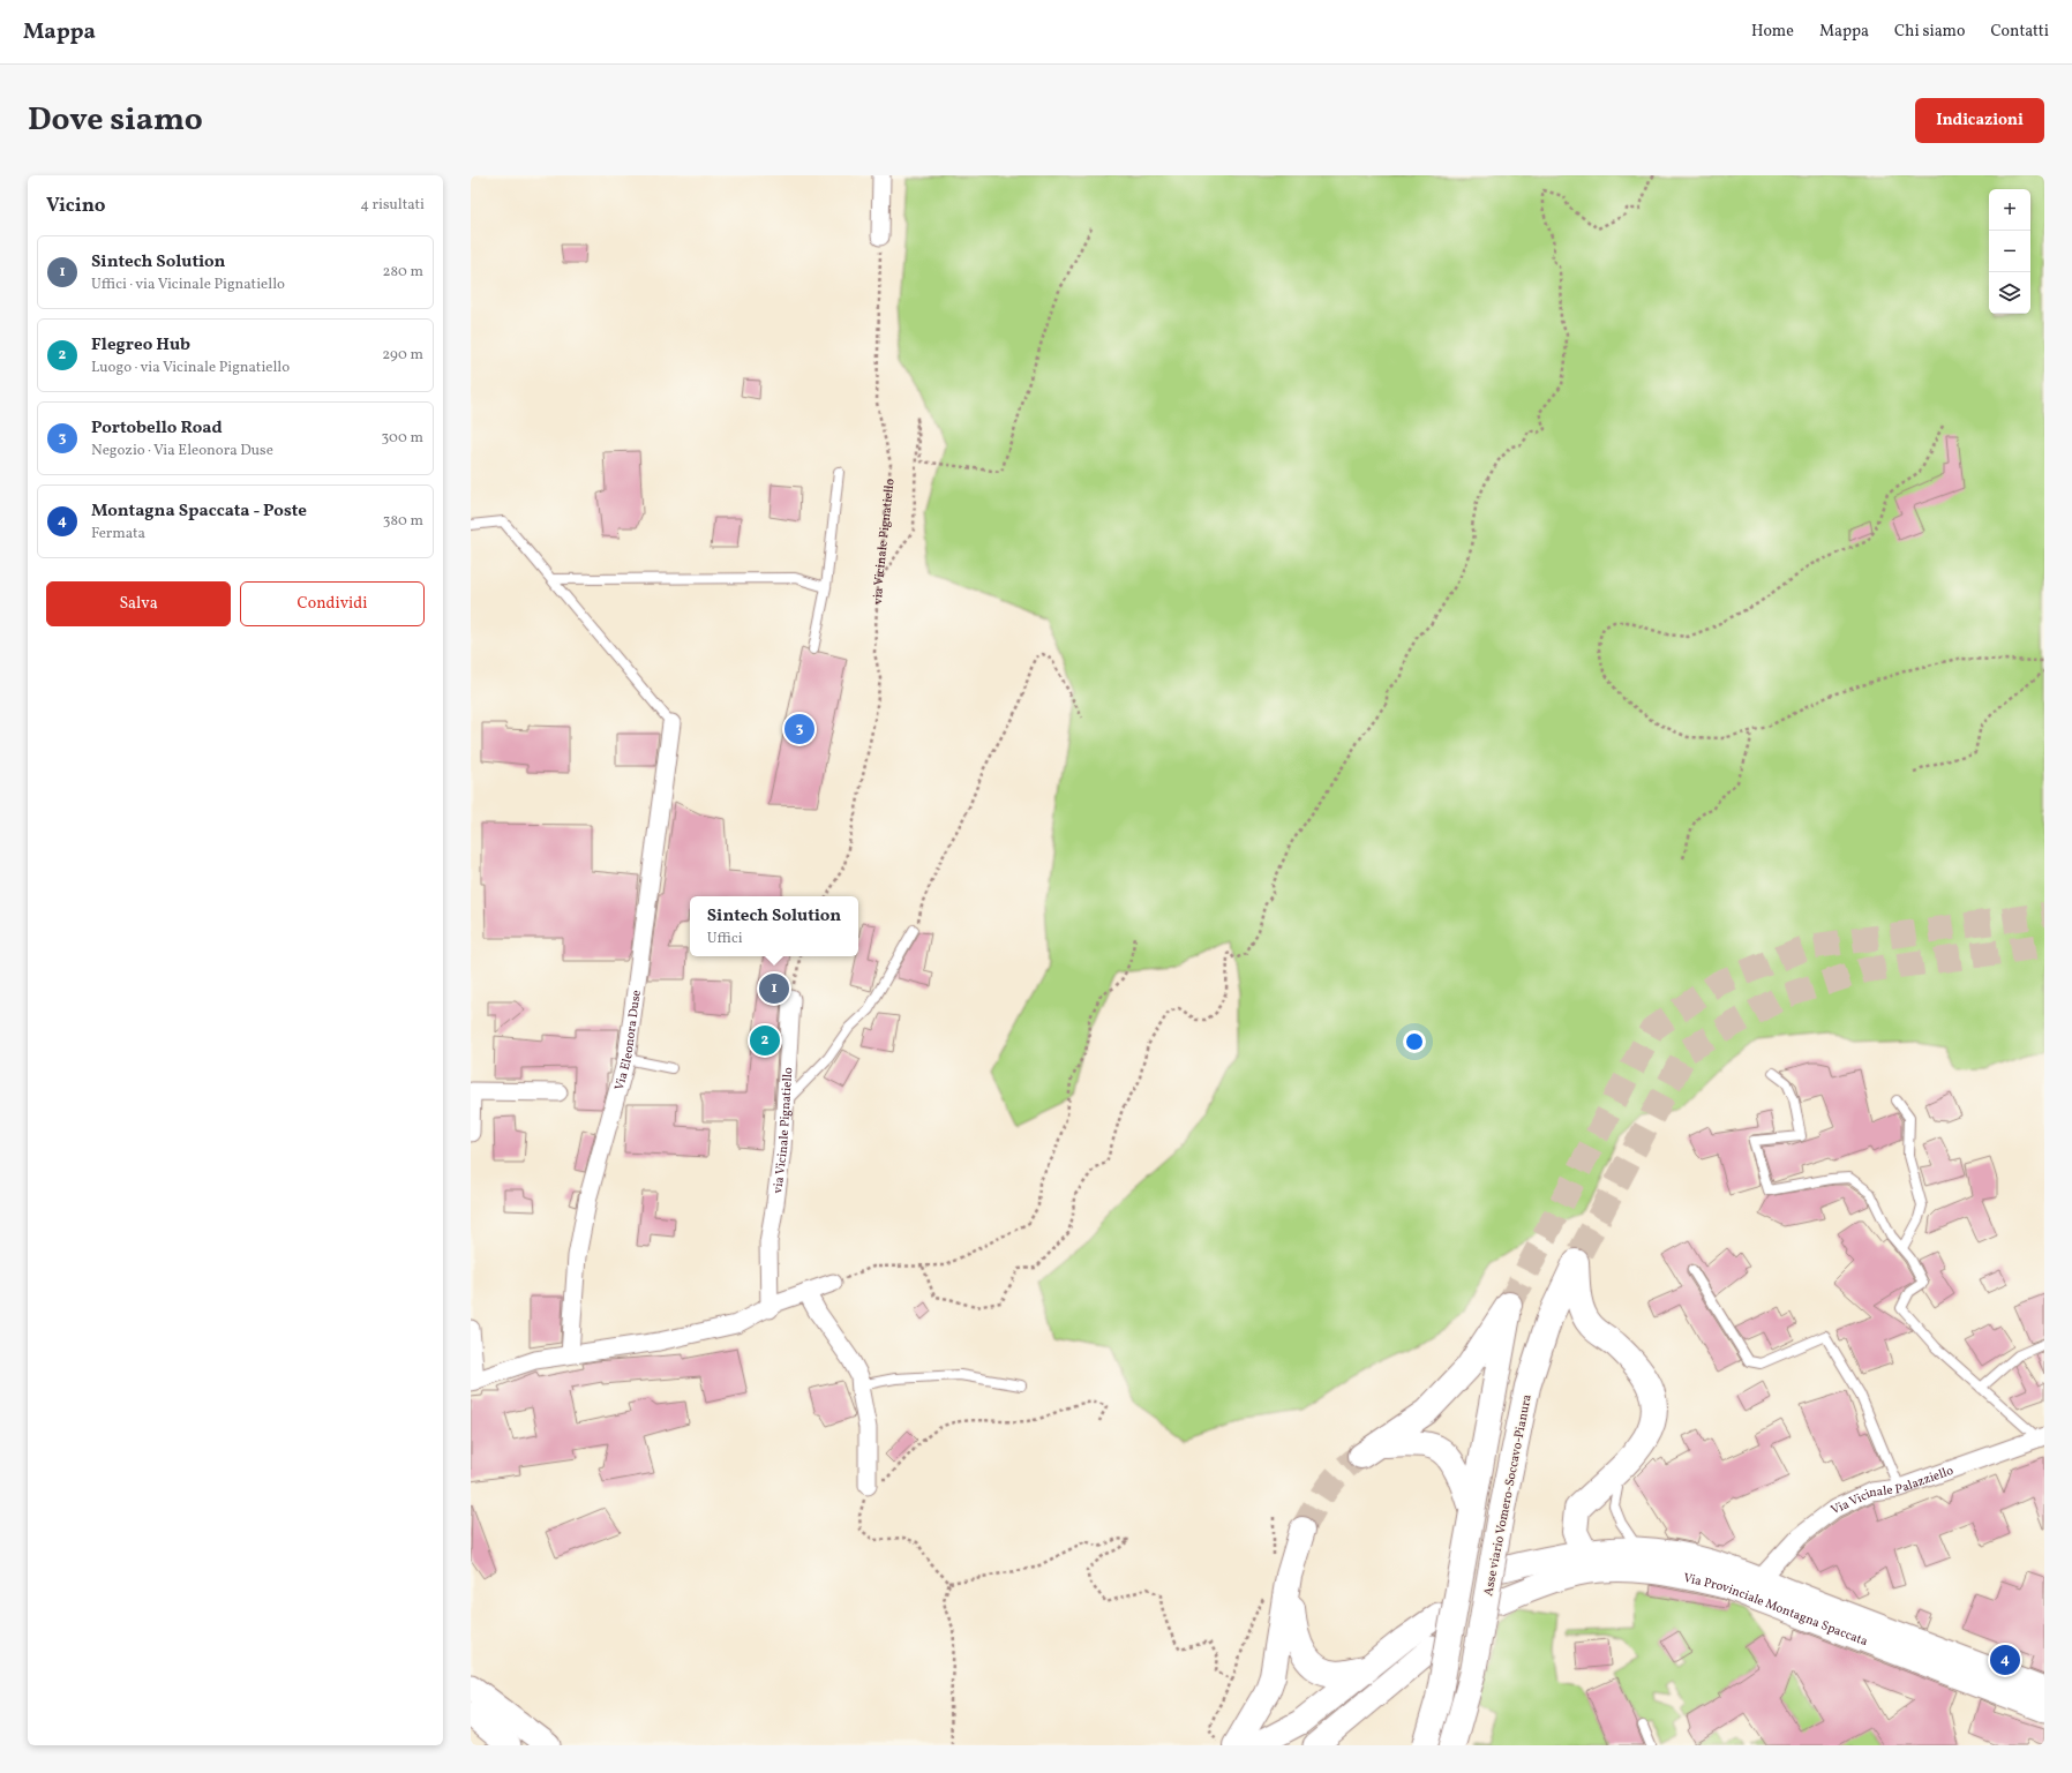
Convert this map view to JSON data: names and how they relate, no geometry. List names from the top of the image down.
{
  "streets": {
    "highway": ["Asse viario Vomero-Soccavo-Pianura"],
    "street": [
      "via Vicinale Pignatiello",
      "Via Eleonora Duse",
      "Via Vicinale Palazziello",
      "Via Provinciale Montagna Spaccata"
    ]
  },
  "crossings": [
    ["Via Vicinale Palazziello", "Via Provinciale Montagna Spaccata"],
    ["Asse viario Vomero-Soccavo-Pianura", "Via Provinciale Montagna Spaccata"]
  ],
  "page": {
    "header": "Mappa",
    "nav": [
      "Home",
      "Mappa",
      "Chi siamo",
      "Contatti"
    ],
    "title": "Dove siamo",
    "buttons": [
      "Indicazioni",
      ["Salva", "Condividi"]
    ],
    "heading": ["Vicino", "4 risultati"],
    "map_buttons": ["+", "−"],
    "list": [
      {
        "mark": "1",
        "name": "Sintech Solution",
        "note": "Uffici · via Vicinale Pignatiello",
        "value": "280 m"
      },
      {
        "mark": "2",
        "name": "Flegreo Hub",
        "note": "Luogo · via Vicinale Pignatiello",
        "value": "290 m"
      },
      {
        "mark": "3",
        "name": "Portobello Road",
        "note": "Negozio · Via Eleonora Duse",
        "value": "300 m"
      },
      {
        "mark": "4",
        "name": "Montagna Spaccata - Poste",
        "note": "Fermata",
        "value": "380 m"
      }
    ],
    "pins": [
      "3",
      "1",
      "2",
      "4"
    ],
    "popup": ["Sintech Solution", "Uffici"]
  }
}
